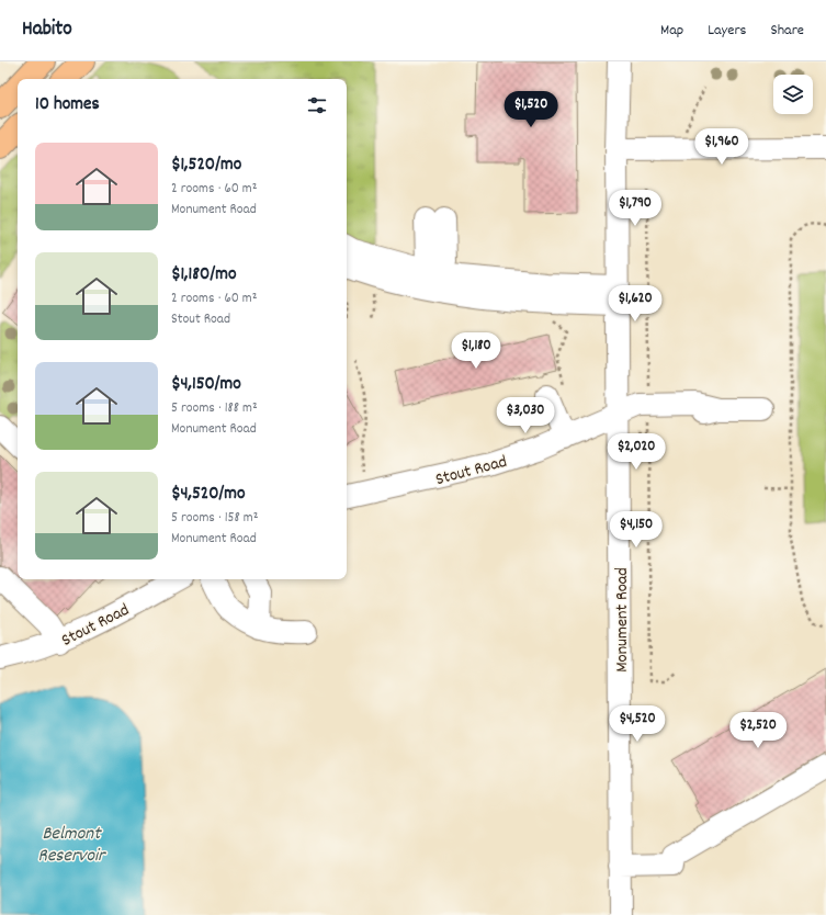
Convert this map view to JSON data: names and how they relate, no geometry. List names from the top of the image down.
{
  "streets": {
    "street": ["Stout Road", "Monument Road"]
  },
  "crossings": [
    ["Stout Road", "Monument Road"]
  ],
  "water": ["Belmont Reservoir"],
  "page": {
    "header": "Habito",
    "nav": ["Map", "Layers", "Share"],
    "heading": "10 homes",
    "price": [
      "$1,520",
      "$1,960",
      "$1,790",
      "$1,620",
      "$1,180",
      "$3,030",
      "$2,020",
      "$4,150",
      "$4,520",
      "$2,520"
    ],
    "list": [
      {
        "name": "$1,520/mo",
        "note": "2 rooms · 60 m² · Monument Road"
      },
      {
        "name": "$1,180/mo",
        "note": "2 rooms · 60 m² · Stout Road"
      },
      {
        "name": "$4,150/mo",
        "note": "5 rooms · 188 m² · Monument Road"
      },
      {
        "name": "$4,520/mo",
        "note": "5 rooms · 158 m² · Monument Road"
      }
    ]
  }
}
